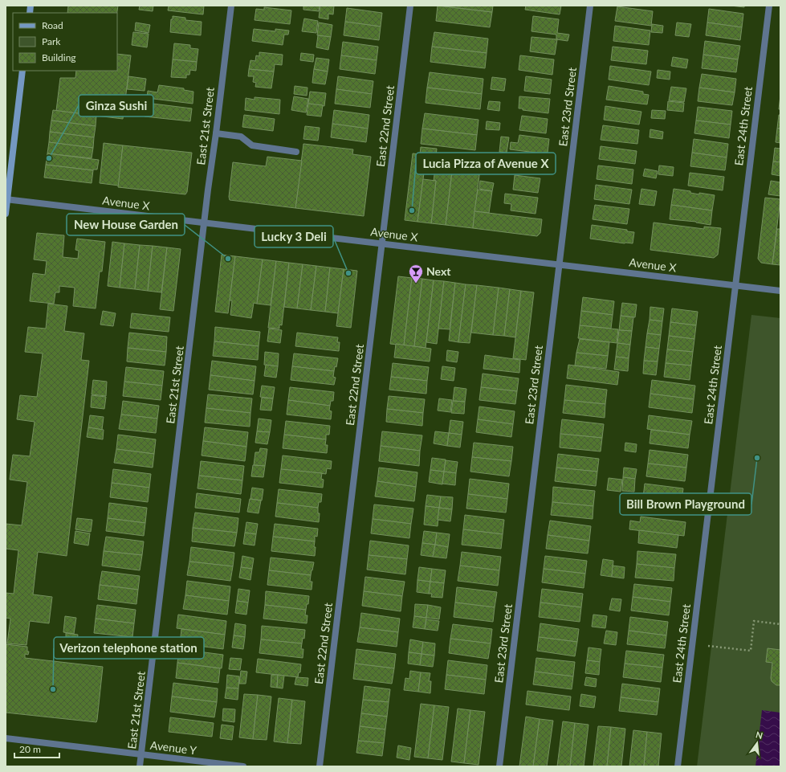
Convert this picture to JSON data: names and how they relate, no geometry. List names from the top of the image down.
{
  "streets": {
    "street": [
      "East 23rd Street",
      "East 21st Street",
      "East 22nd Street",
      "East 24th Street",
      "Avenue X",
      "Avenue Y"
    ]
  },
  "crossings": [
    ["East 23rd Street", "Avenue X"],
    ["East 21st Street", "Avenue X"],
    ["East 21st Street", "Avenue Y"],
    ["East 22nd Street", "Avenue X"],
    ["East 24th Street", "Avenue X"]
  ],
  "places": {
    "other": [
      "Ginza Sushi",
      "Lucia Pizza of Avenue X",
      "New House Garden",
      "Lucky 3 Deli",
      "Bill Brown Playground",
      "Verizon telephone station"
    ],
    "bar": ["Next"]
  },
  "legend": ["Road", "Park", "Building"],
  "scale_bar": "20 m",
  "north": "top"
}
